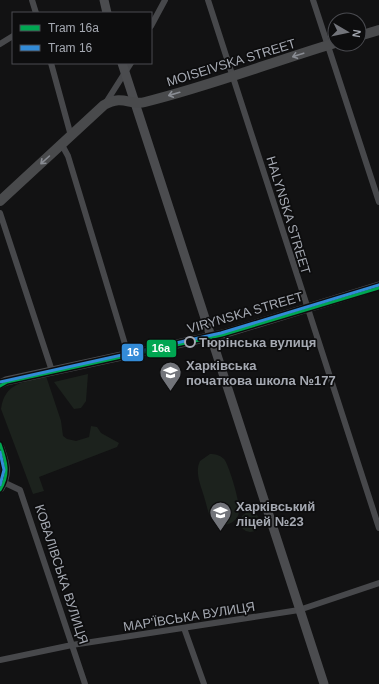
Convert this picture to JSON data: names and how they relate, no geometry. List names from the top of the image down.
{
  "streets": {
    "main road": ["MOISEIVSKA STREET", "VIRYNSKA STREET"],
    "street": ["HALYNSKA STREET", "КОВАЛІВСЬКА ВУЛИЦЯ", "МАР'ЇВСЬКА ВУЛИЦЯ"]
  },
  "crossings": [
    ["MOISEIVSKA STREET", "HALYNSKA STREET"],
    ["HALYNSKA STREET", "VIRYNSKA STREET"],
    ["КОВАЛІВСЬКА ВУЛИЦЯ", "МАР'ЇВСЬКА ВУЛИЦЯ"]
  ],
  "one_way": ["MOISEIVSKA STREET"],
  "places": {
    "other": ["Тюрінська вулиця"],
    "school or university": ["Харківська початкова школа №177", "Харківський ліцей №23"]
  },
  "lines": ["tram line 16", "tram line 16a"],
  "legend": ["Tram 16a", "Tram 16"],
  "north": "right"
}
